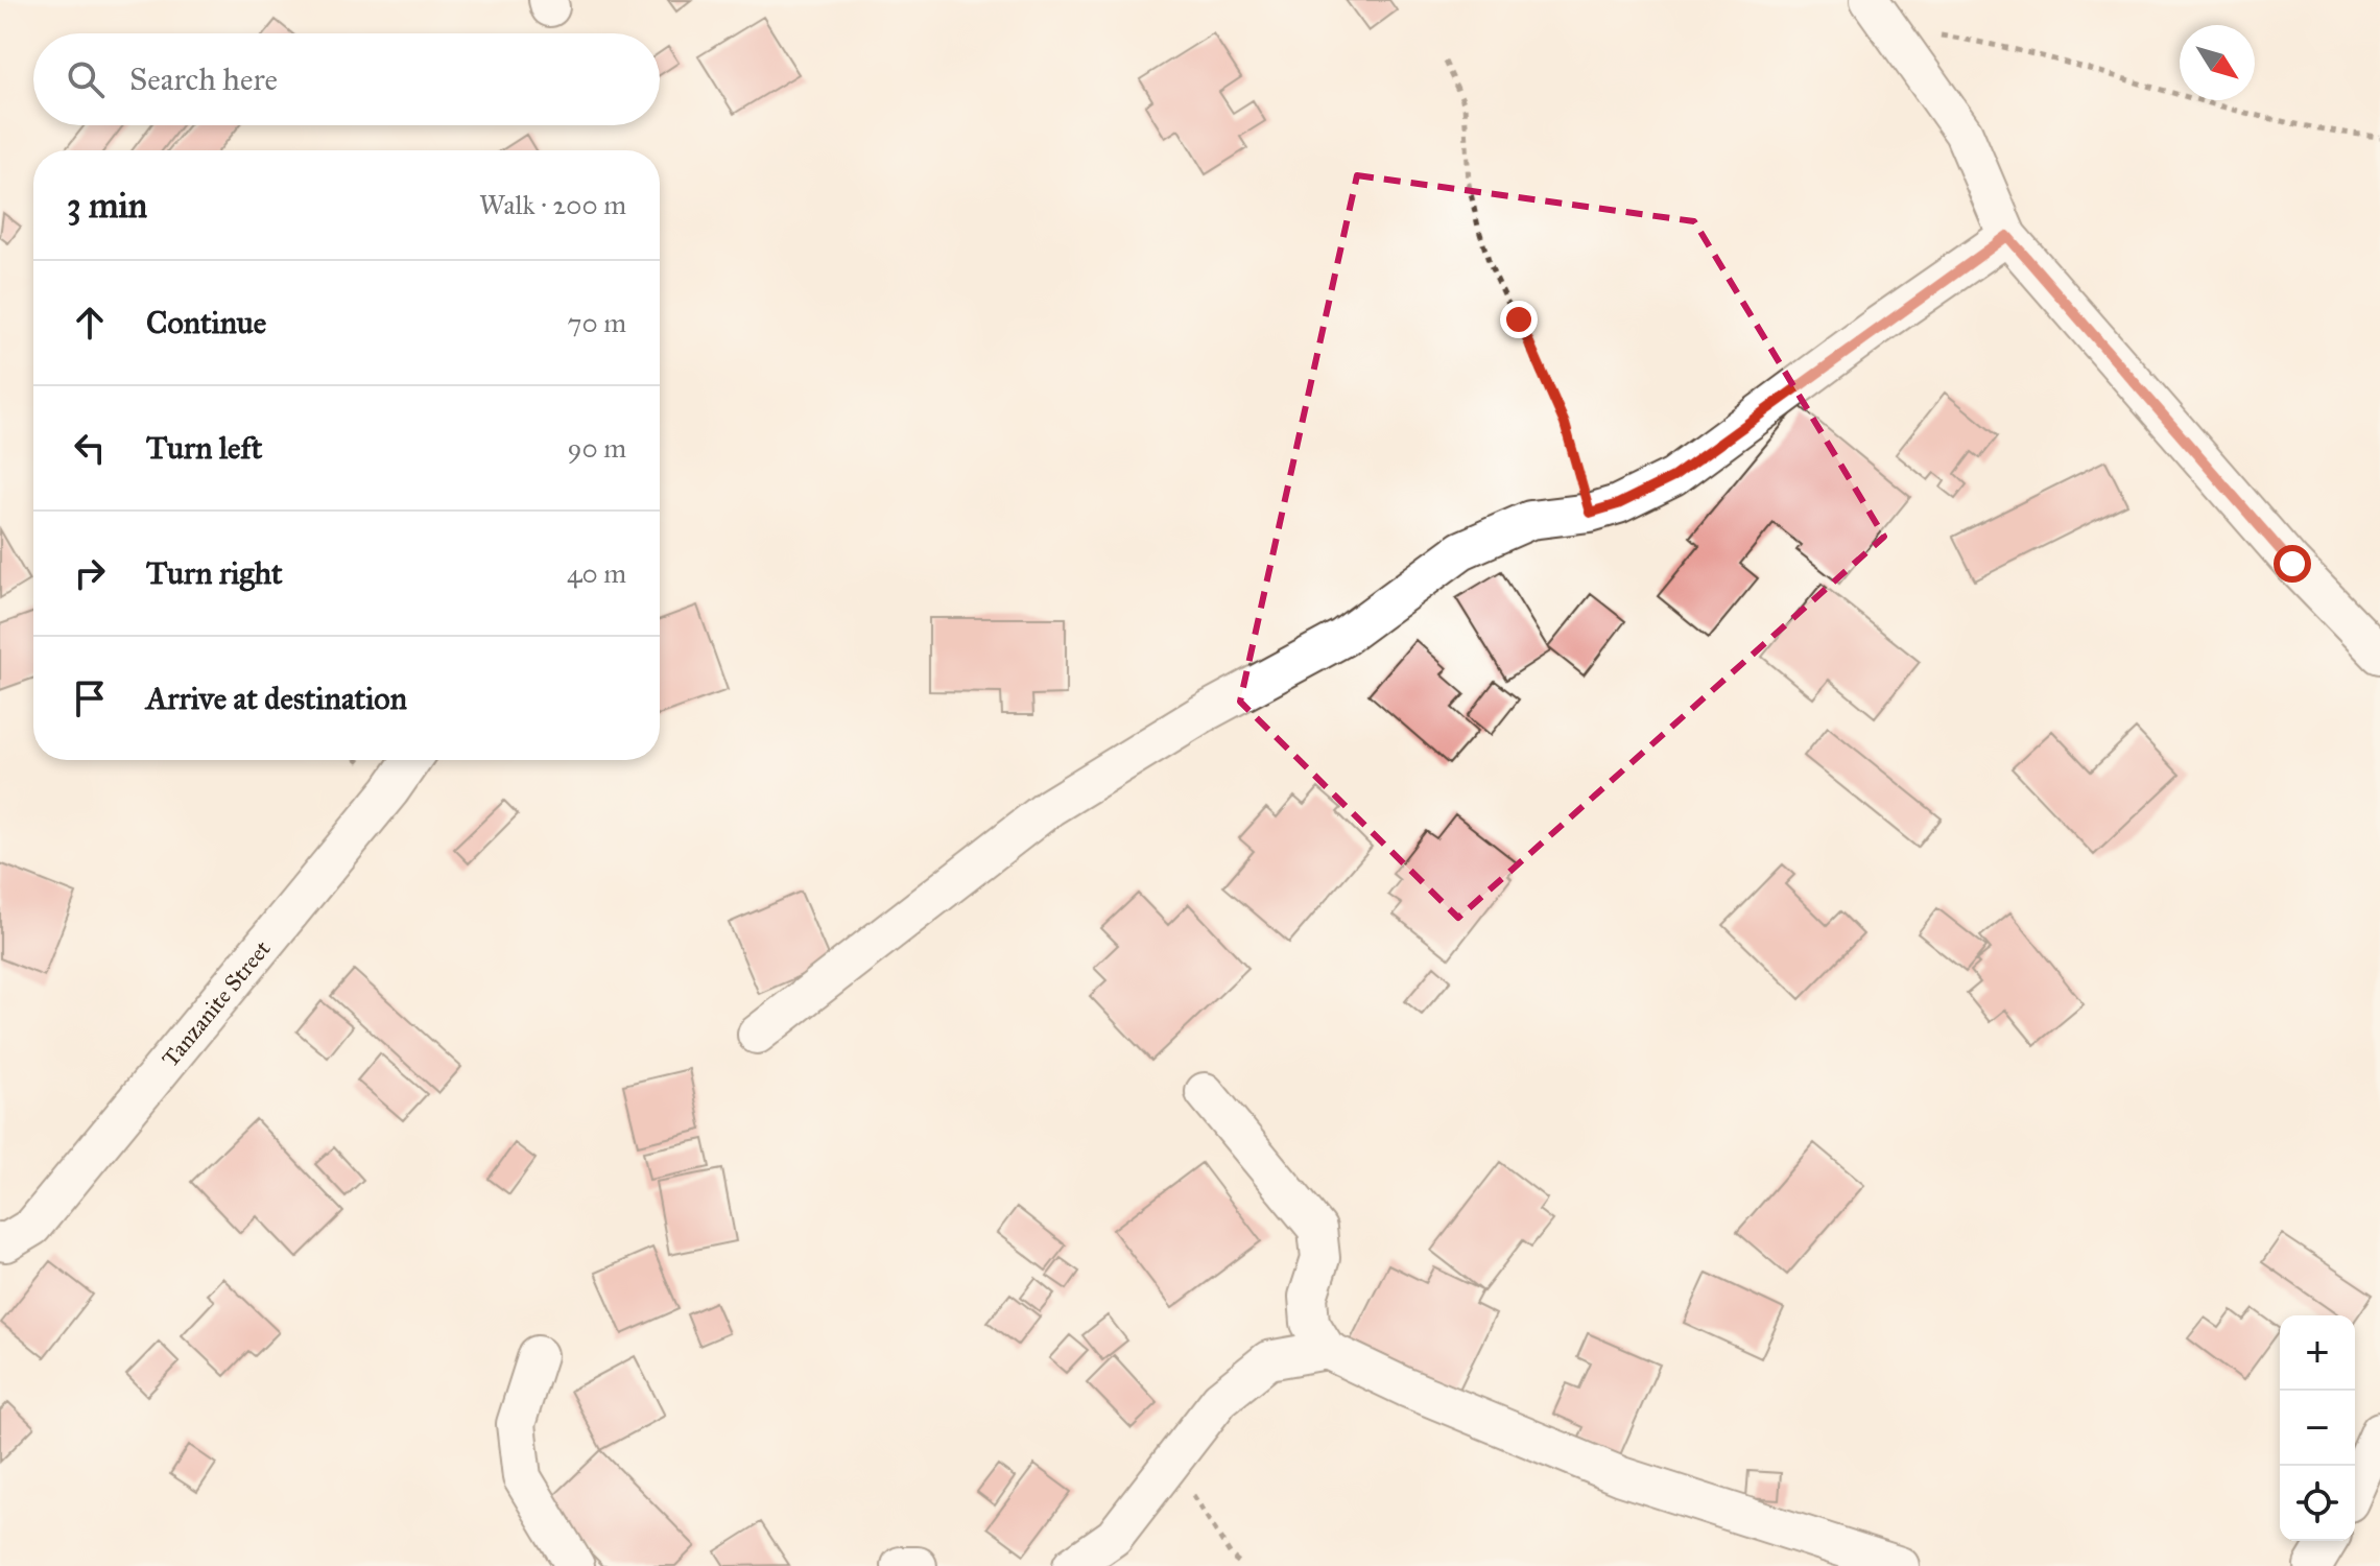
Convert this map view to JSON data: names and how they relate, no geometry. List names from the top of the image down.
{
  "streets": {
    "street": ["Tanzanite Street"]
  },
  "north": "bottom right",
  "page": {
    "search": "Search here",
    "heading": ["3 min", "Walk · 200 m"],
    "list": [
      ["Continue", "70 m"],
      ["Turn left", "90 m"],
      ["Turn right", "40 m"],
      "Arrive at destination"
    ],
    "map_buttons": ["+", "−"]
  }
}
